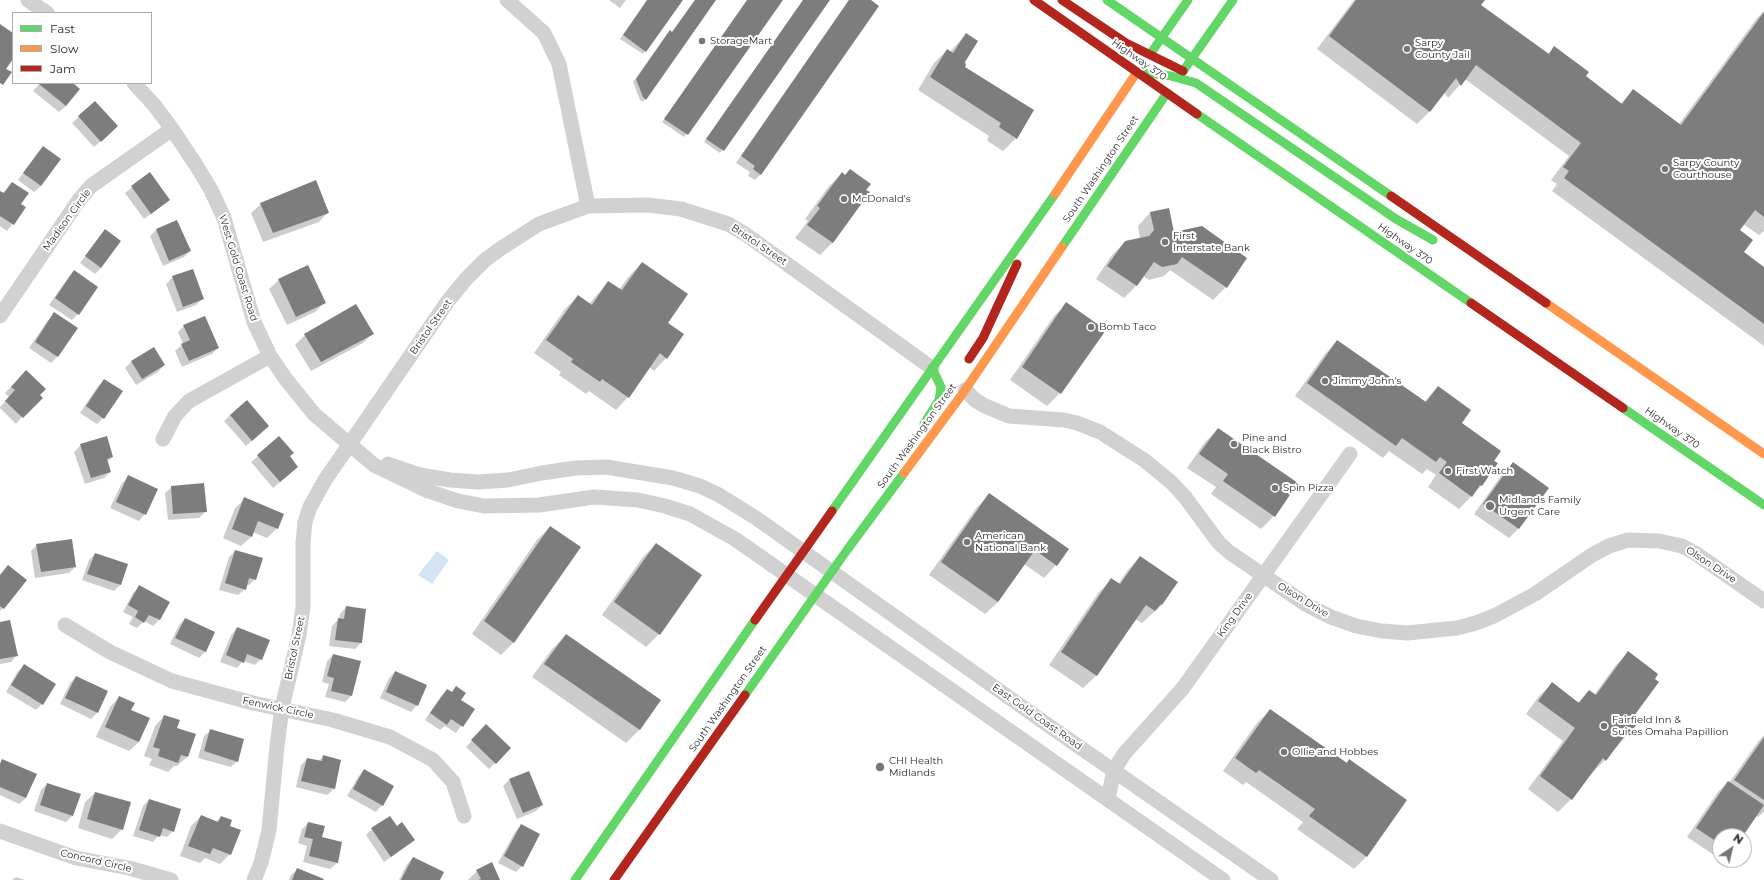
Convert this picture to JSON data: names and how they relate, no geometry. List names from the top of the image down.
{
  "streets": {
    "main road": ["Highway 370", "South Washington Street"],
    "street": [
      "Madison Circle",
      "Bristol Street",
      "West Gold Coast Road",
      "Olson Drive",
      "King Drive",
      "Fenwick Circle",
      "East Gold Coast Road",
      "Concord Circle"
    ]
  },
  "crossings": [
    ["Highway 370", "South Washington Street"],
    ["South Washington Street", "Olson Drive"],
    ["South Washington Street", "East Gold Coast Road"],
    ["Madison Circle", "West Gold Coast Road"],
    ["Bristol Street", "West Gold Coast Road"],
    ["Bristol Street", "Fenwick Circle"],
    ["West Gold Coast Road", "East Gold Coast Road"],
    ["Olson Drive", "King Drive"],
    ["King Drive", "East Gold Coast Road"]
  ],
  "places": [
    "StorageMart",
    "Sarpy County Jail",
    "Sarpy County Courthouse",
    "McDonald's",
    "First Interstate Bank",
    "Bomb Taco",
    "Jimmy John's",
    "Pine and Black Bistro",
    "First Watch",
    "Spin Pizza",
    "Midlands Family Urgent Care",
    "American National Bank",
    "Fairfield Inn & Suites Omaha Papillion",
    "Ollie and Hobbes",
    "CHI Health Midlands"
  ],
  "legend": ["Fast", "Slow", "Jam"],
  "north": "top right"
}
